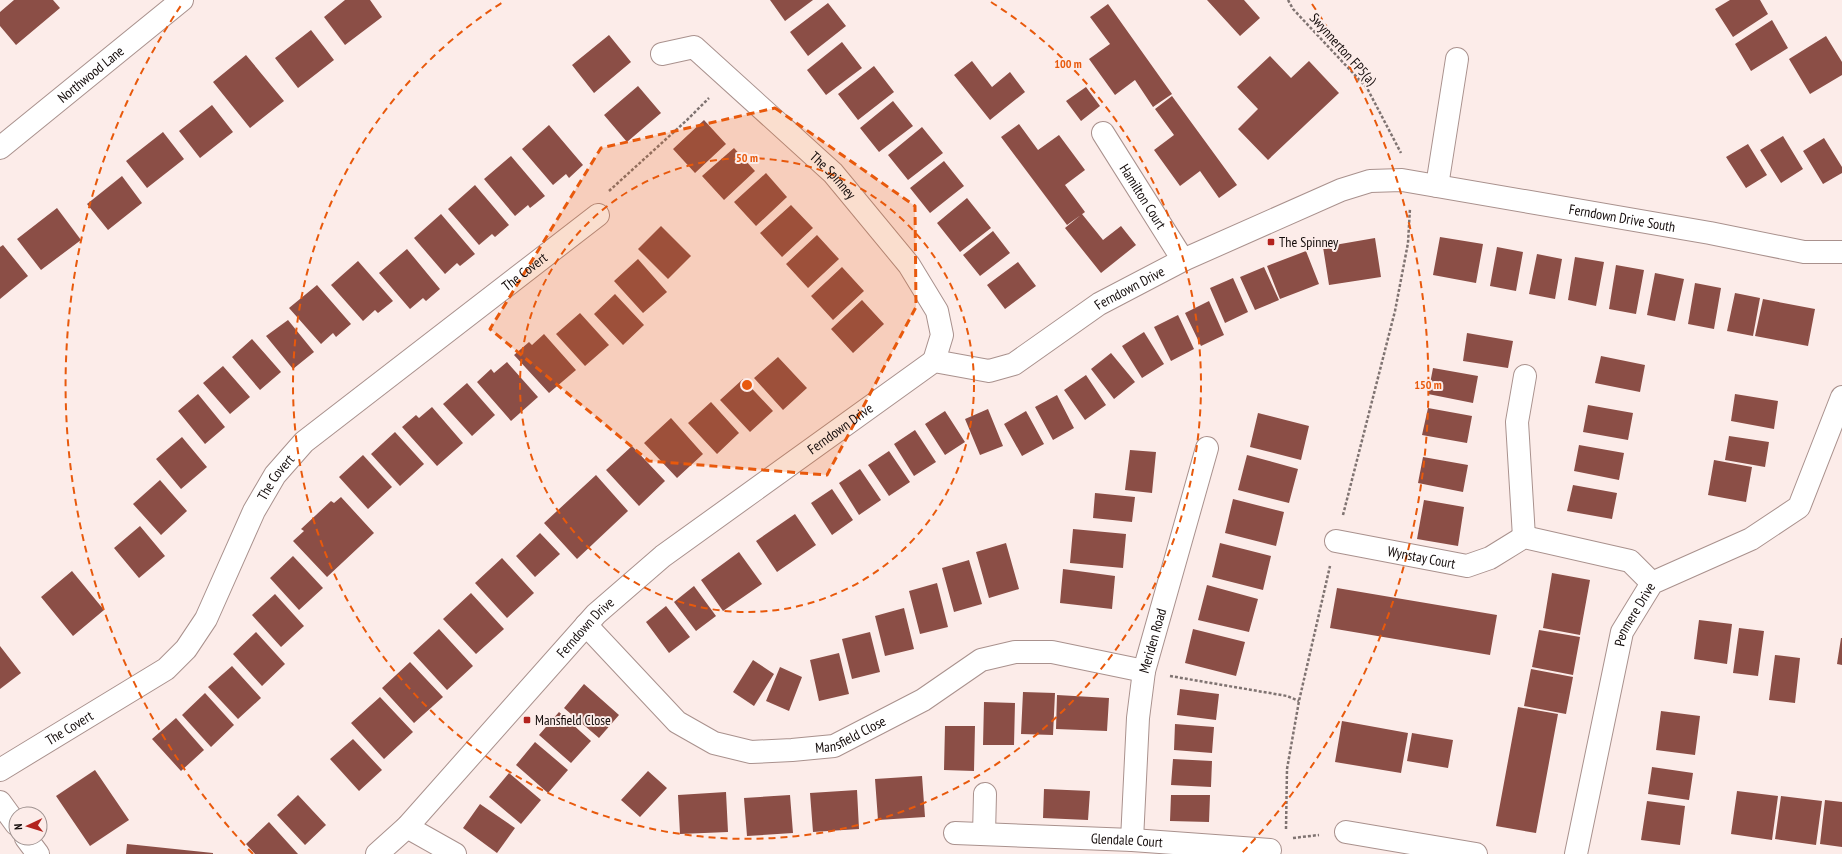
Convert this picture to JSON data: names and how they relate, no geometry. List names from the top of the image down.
{
  "streets": {
    "street": [
      "Northwood Lane",
      "The Spinney",
      "Hamilton Court",
      "Ferndown Drive South",
      "The Covert",
      "Ferndown Drive",
      "Wynstay Court",
      "Penmere Drive",
      "Meriden Road",
      "Mansfield Close",
      "Glendale Court"
    ],
    "path": ["Swynnerton FP5(a)"]
  },
  "crossings": [
    ["Swynnerton FP5(a)", "Ferndown Drive South"],
    ["Swynnerton FP5(a)", "Ferndown Drive"],
    ["The Spinney", "Ferndown Drive"],
    ["Hamilton Court", "Ferndown Drive"],
    ["Ferndown Drive South", "Ferndown Drive"],
    ["Ferndown Drive", "Mansfield Close"],
    ["Meriden Road", "Mansfield Close"],
    ["Meriden Road", "Glendale Court"]
  ],
  "places": {
    "transit": ["The Spinney", "Mansfield Close"]
  },
  "north": "left",
  "rings": ["100 m", "50 m", "150 m"]
}
